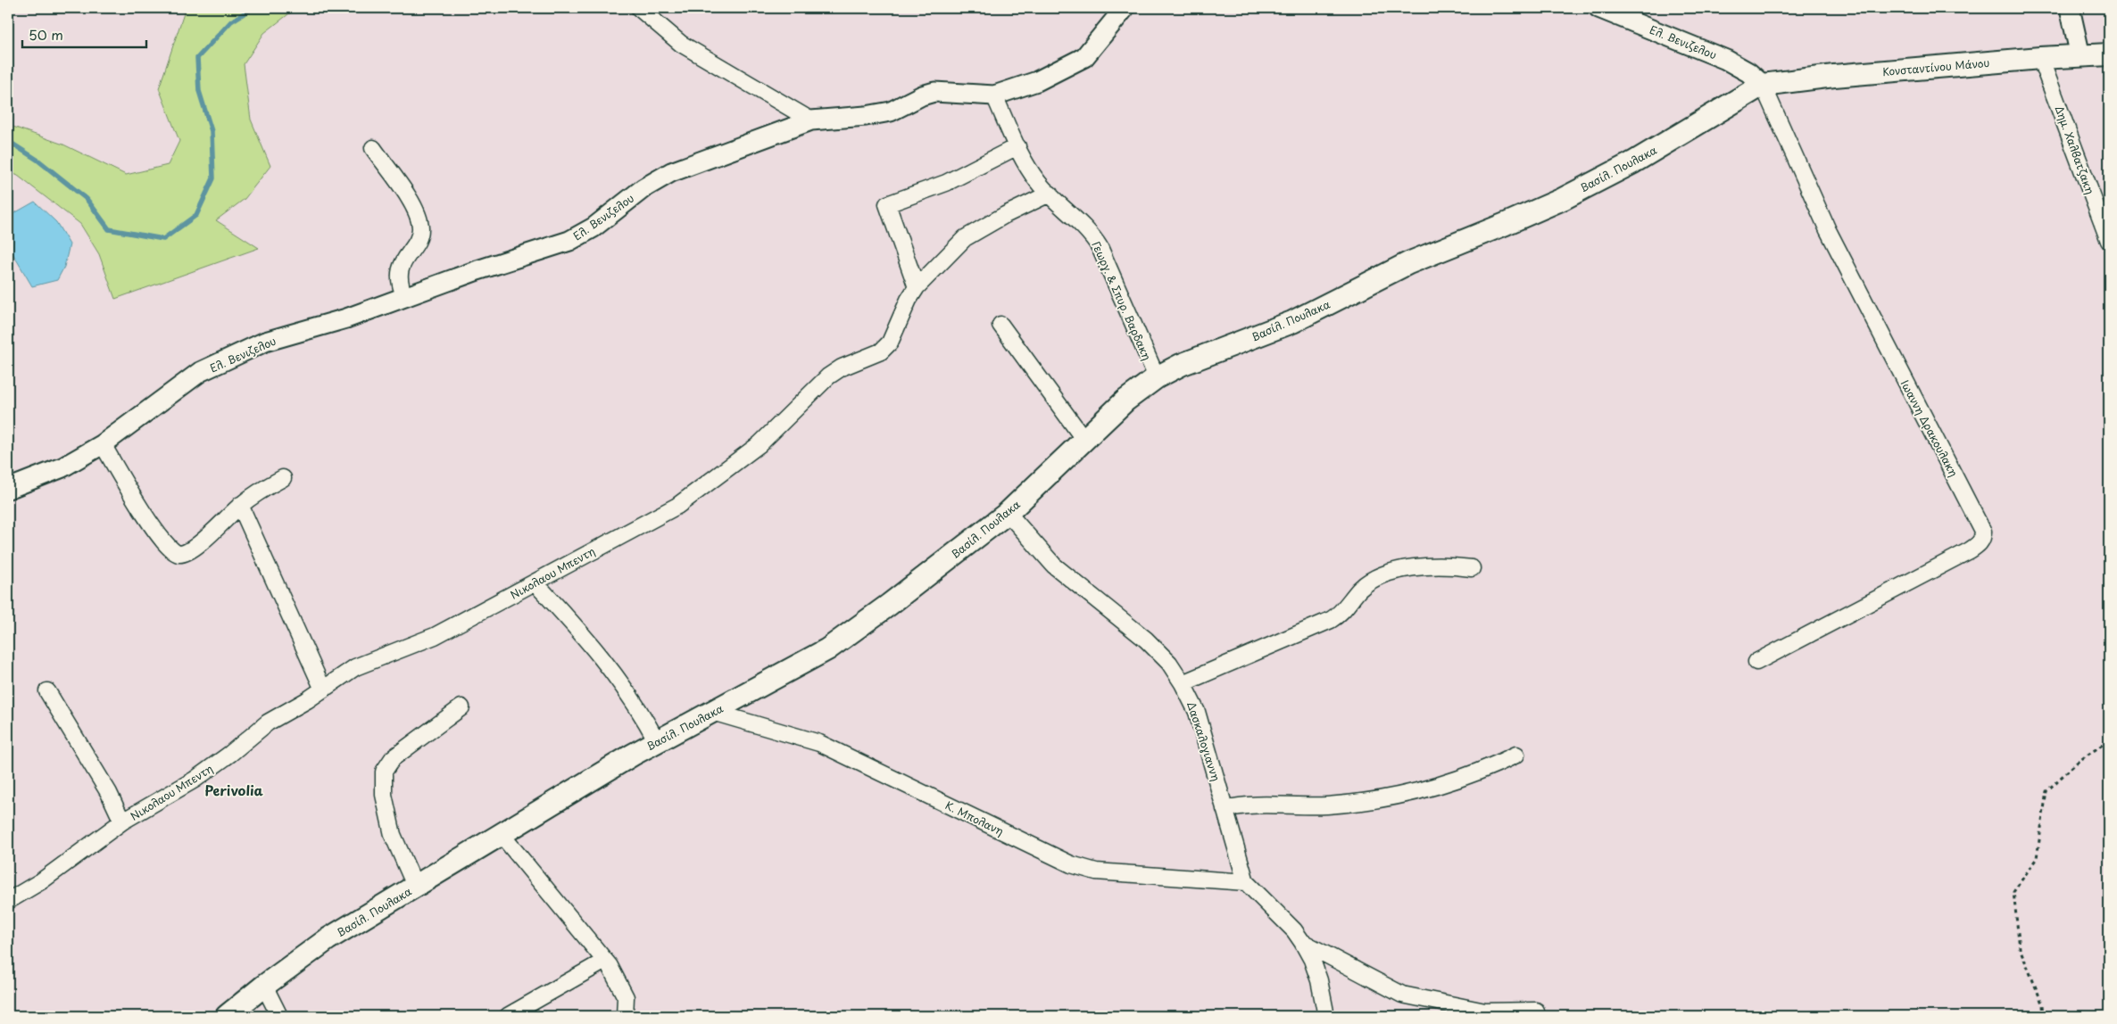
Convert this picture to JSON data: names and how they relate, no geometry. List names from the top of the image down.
{
  "streets": {
    "main road": ["Κονσταντίνου Μάνου", "Βασίλ. Πουλακα"],
    "street": [
      "Ελ. Βενιζελου",
      "Δημ. Χαλβατζακη",
      "Γεωργ. & Σπυρ. Βαρδακη",
      "Ιωαννη Δρακουλακη",
      "Νικολαου Μπεντη",
      "Δασκαλογιαννη",
      "Κ. Μπολανη"
    ]
  },
  "crossings": [
    ["Ελ. Βενιζελου", "Κονσταντίνου Μάνου"],
    ["Ελ. Βενιζελου", "Βασίλ. Πουλακα"],
    ["Ελ. Βενιζελου", "Γεωργ. & Σπυρ. Βαρδακη"],
    ["Ελ. Βενιζελου", "Ιωαννη Δρακουλακη"],
    ["Κονσταντίνου Μάνου", "Δημ. Χαλβατζακη"],
    ["Κονσταντίνου Μάνου", "Βασίλ. Πουλακα"],
    ["Κονσταντίνου Μάνου", "Ιωαννη Δρακουλακη"],
    ["Βασίλ. Πουλακα", "Γεωργ. & Σπυρ. Βαρδακη"],
    ["Βασίλ. Πουλακα", "Ιωαννη Δρακουλακη"],
    ["Βασίλ. Πουλακα", "Δασκαλογιαννη"],
    ["Βασίλ. Πουλακα", "Κ. Μπολανη"],
    ["Γεωργ. & Σπυρ. Βαρδακη", "Νικολαου Μπεντη"],
    ["Δασκαλογιαννη", "Κ. Μπολανη"]
  ],
  "districts": ["Perivolia"],
  "scale_bar": "50 m"
}
